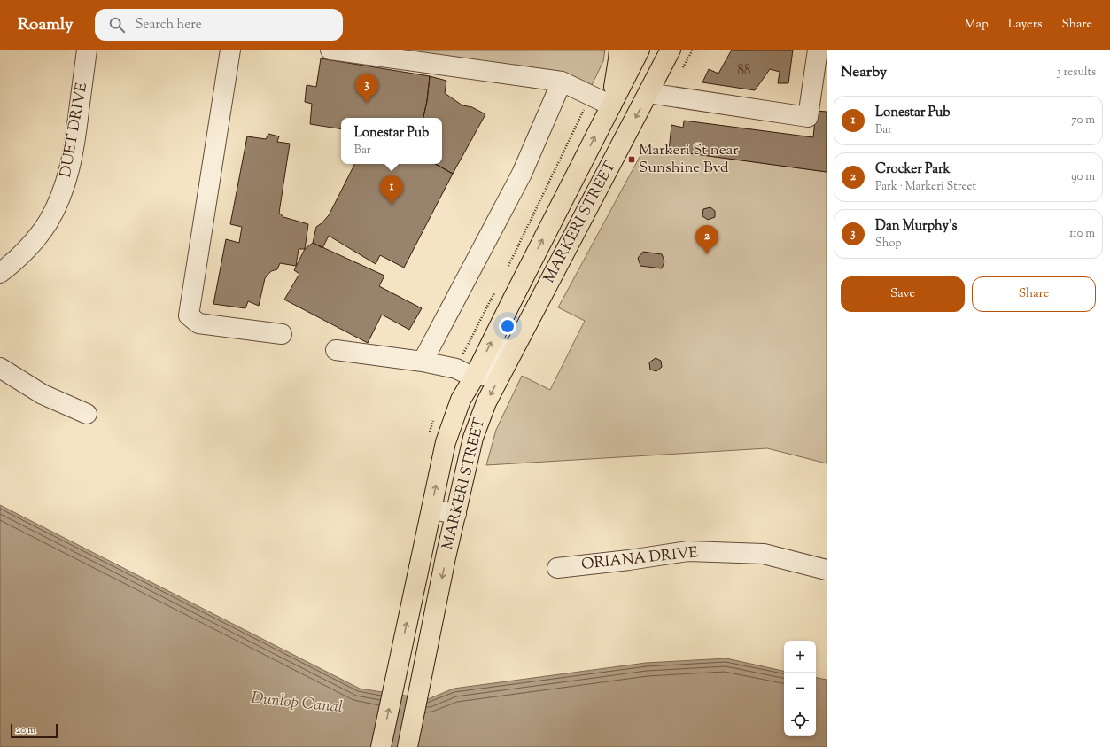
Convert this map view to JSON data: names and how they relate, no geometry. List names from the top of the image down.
{
  "streets": {
    "main road": ["MARKERI STREET"],
    "street": ["DUET DRIVE", "ORIANA DRIVE"]
  },
  "water": ["Dunlop Canal"],
  "places": {
    "transit": ["Markeri St near Sunshine Bvd"]
  },
  "house_numbers": ["88"],
  "scale_bar": "20 m",
  "page": {
    "header": "Roamly",
    "search": "Search here",
    "nav": ["Map", "Layers", "Share"],
    "heading": ["Nearby", "3 results"],
    "pins": ["3", "1", "2"],
    "list": [
      {
        "mark": "1",
        "name": "Lonestar Pub",
        "note": "Bar",
        "value": "70 m"
      },
      {
        "mark": "2",
        "name": "Crocker Park",
        "note": "Park · Markeri Street",
        "value": "90 m"
      },
      {
        "mark": "3",
        "name": "Dan Murphy's",
        "note": "Shop",
        "value": "110 m"
      }
    ],
    "popup": ["Lonestar Pub", "Bar"],
    "buttons": ["Save", "Share"],
    "map_buttons": ["+", "−"],
    "scale": "20 m"
  }
}
